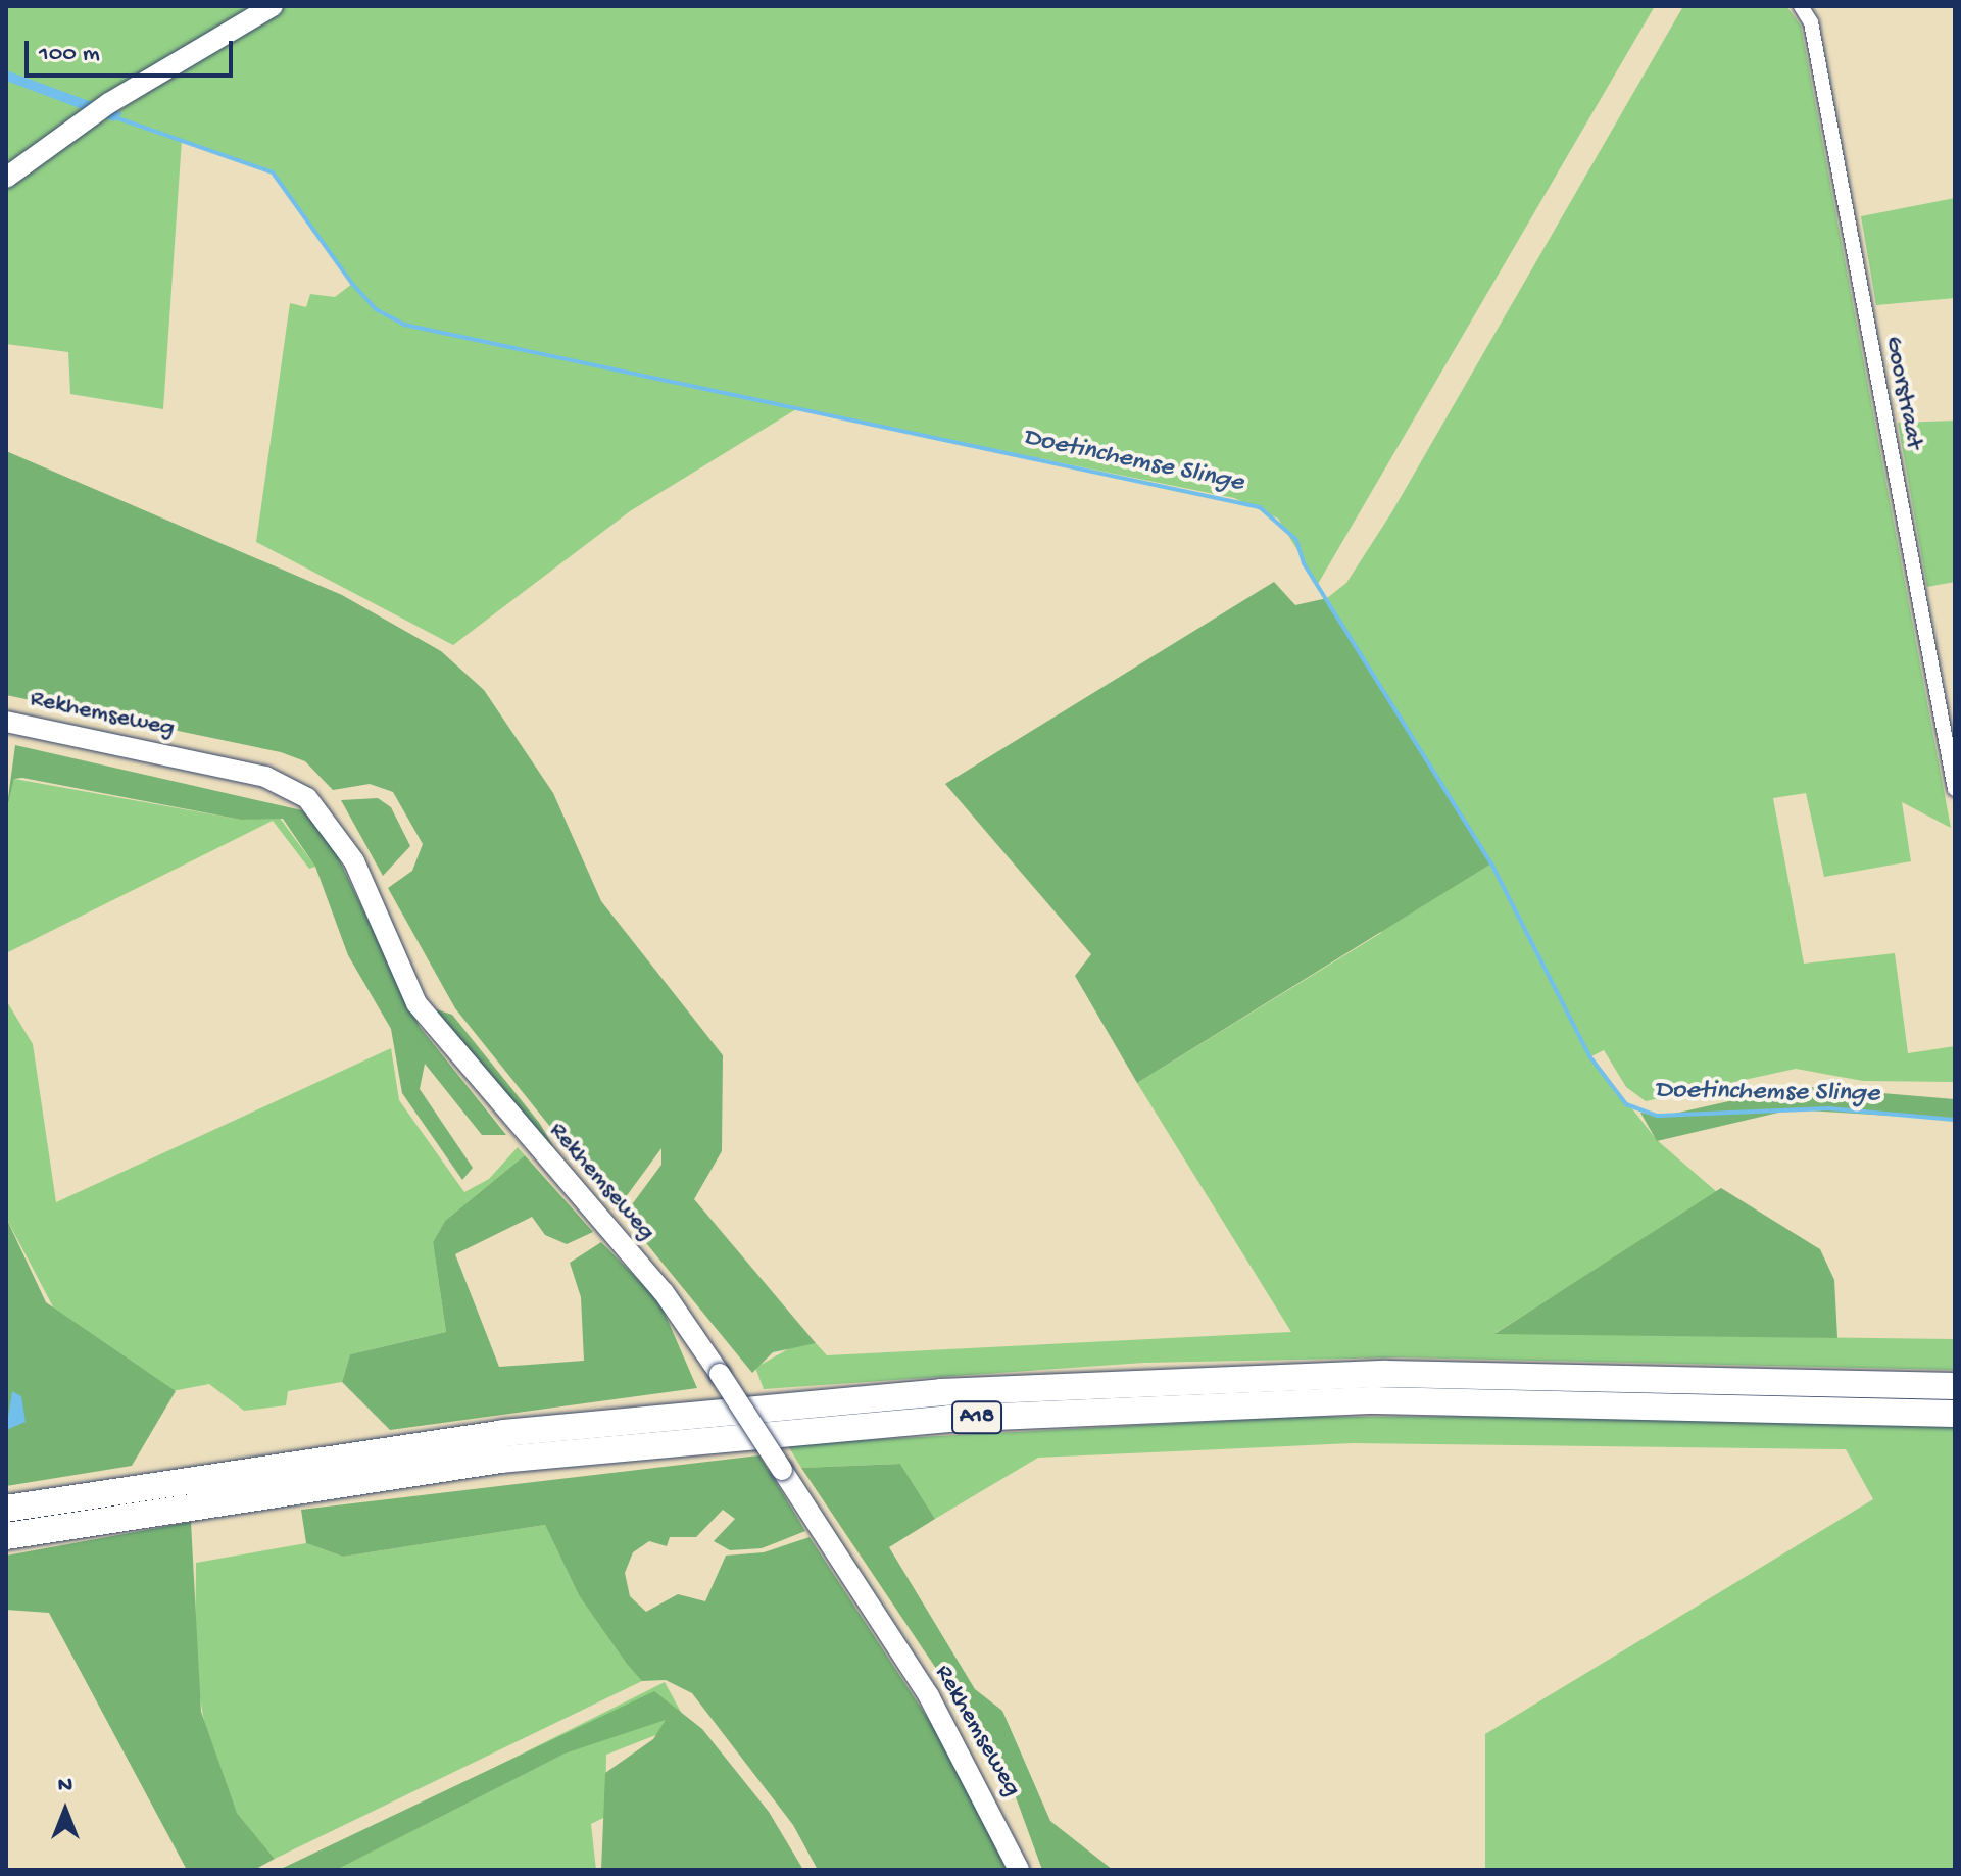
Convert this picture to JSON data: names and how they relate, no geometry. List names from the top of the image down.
{
  "streets": {
    "highway": ["A18"],
    "street": ["Goorstraat", "Rekhemseweg"]
  },
  "water": ["Doetinchemse Slinge"],
  "scale_bar": "100 m",
  "north": "top"
}
